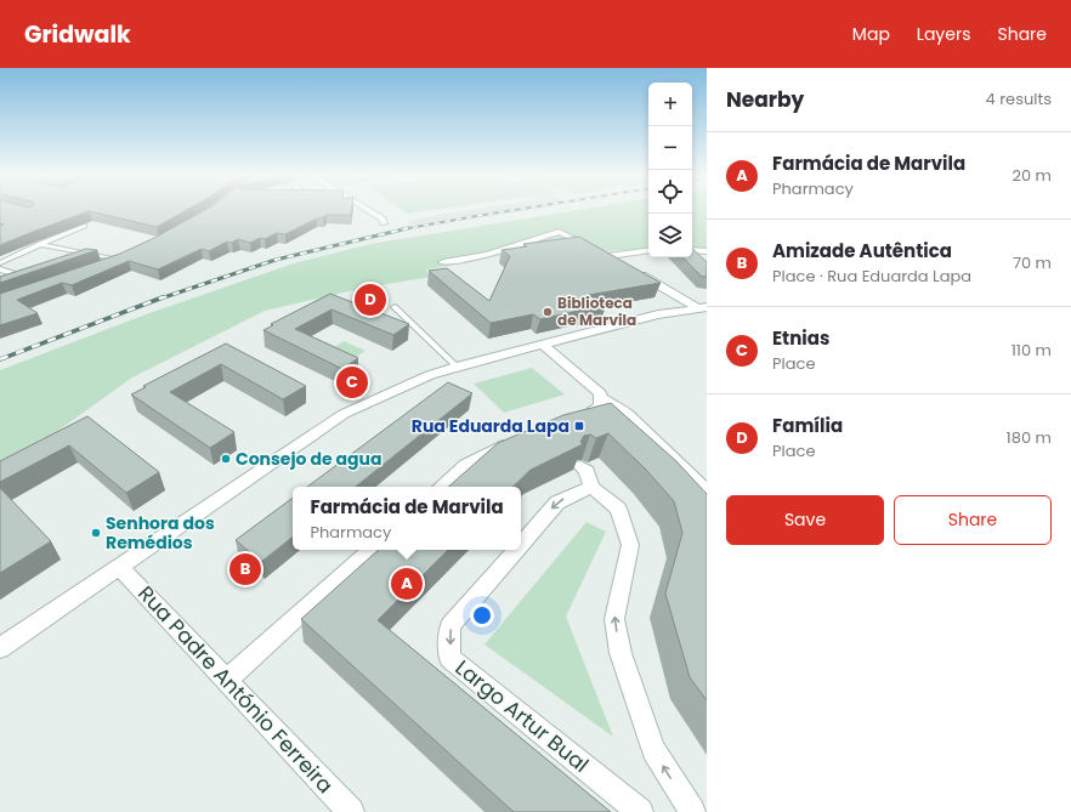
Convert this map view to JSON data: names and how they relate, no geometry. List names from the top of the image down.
{
  "streets": {
    "street": ["Rua Padre António Ferreira", "Largo Artur Bual"]
  },
  "places": {
    "other": ["Biblioteca de Marvila", "Consejo de agua", "Senhora dos Remédios"],
    "transit": ["Rua Eduarda Lapa"]
  },
  "page": {
    "header": "Gridwalk",
    "nav": ["Map", "Layers", "Share"],
    "heading": ["Nearby", "4 results"],
    "map_buttons": ["+", "−"],
    "list": [
      {
        "mark": "A",
        "name": "Farmácia de Marvila",
        "note": "Pharmacy",
        "value": "20 m"
      },
      {
        "mark": "B",
        "name": "Amizade Autêntica",
        "note": "Place · Rua Eduarda Lapa",
        "value": "70 m"
      },
      {
        "mark": "C",
        "name": "Etnias",
        "note": "Place",
        "value": "110 m"
      },
      {
        "mark": "D",
        "name": "Família",
        "note": "Place",
        "value": "180 m"
      }
    ],
    "pins": [
      "D",
      "C",
      "B",
      "A"
    ],
    "buttons": ["Save", "Share"],
    "popup": ["Farmácia de Marvila", "Pharmacy"]
  }
}
